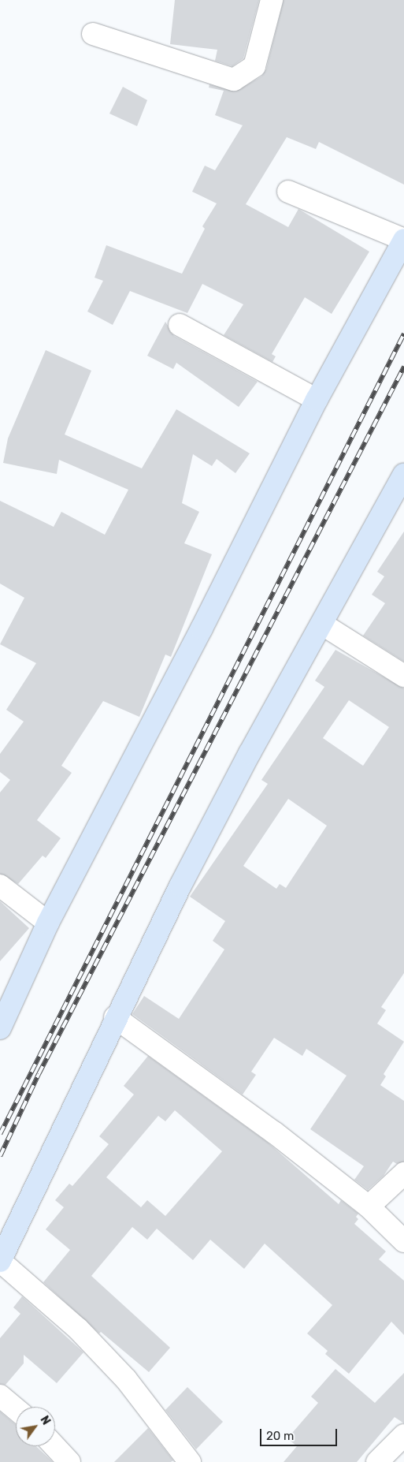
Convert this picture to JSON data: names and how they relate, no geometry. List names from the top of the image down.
{
  "scale_bar": "20 m",
  "north": "top right"
}
